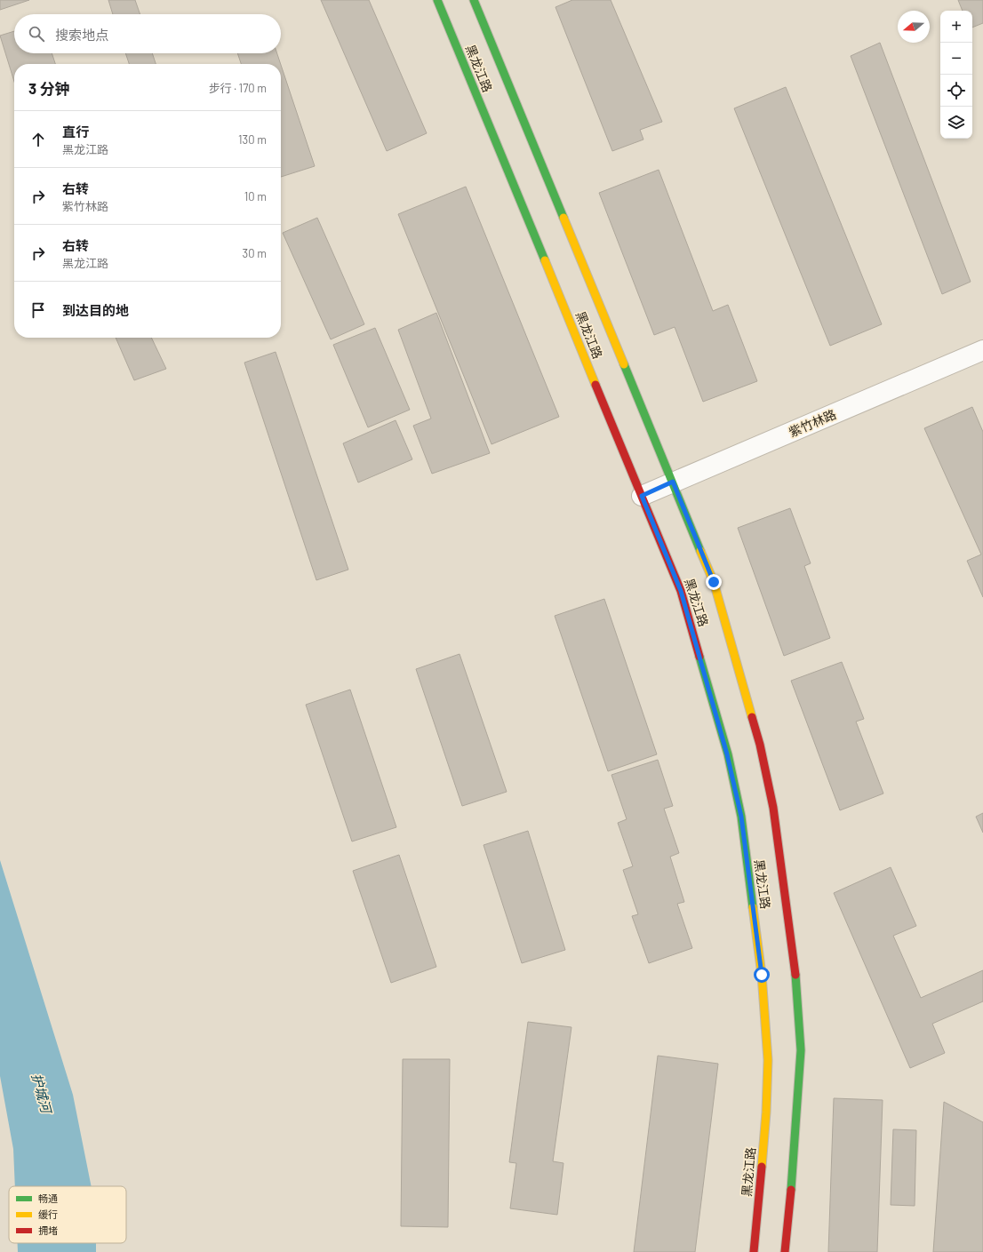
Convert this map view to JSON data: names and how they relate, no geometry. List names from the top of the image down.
{
  "streets": {
    "main road": ["黑龙江路"],
    "street": ["紫竹林路"]
  },
  "crossings": [
    ["黑龙江路", "紫竹林路"]
  ],
  "water": ["护城河"],
  "legend": ["畅通", "缓行", "拥堵"],
  "north": "left",
  "page": {
    "map_buttons": ["+", "−"],
    "search": "搜索地点",
    "heading": ["3 分钟", "步行 · 170 m"],
    "list": [
      ["直行", "黑龙江路", "130 m"],
      ["右转", "紫竹林路", "10 m"],
      ["右转", "黑龙江路", "30 m"],
      "到达目的地"
    ]
  }
}
